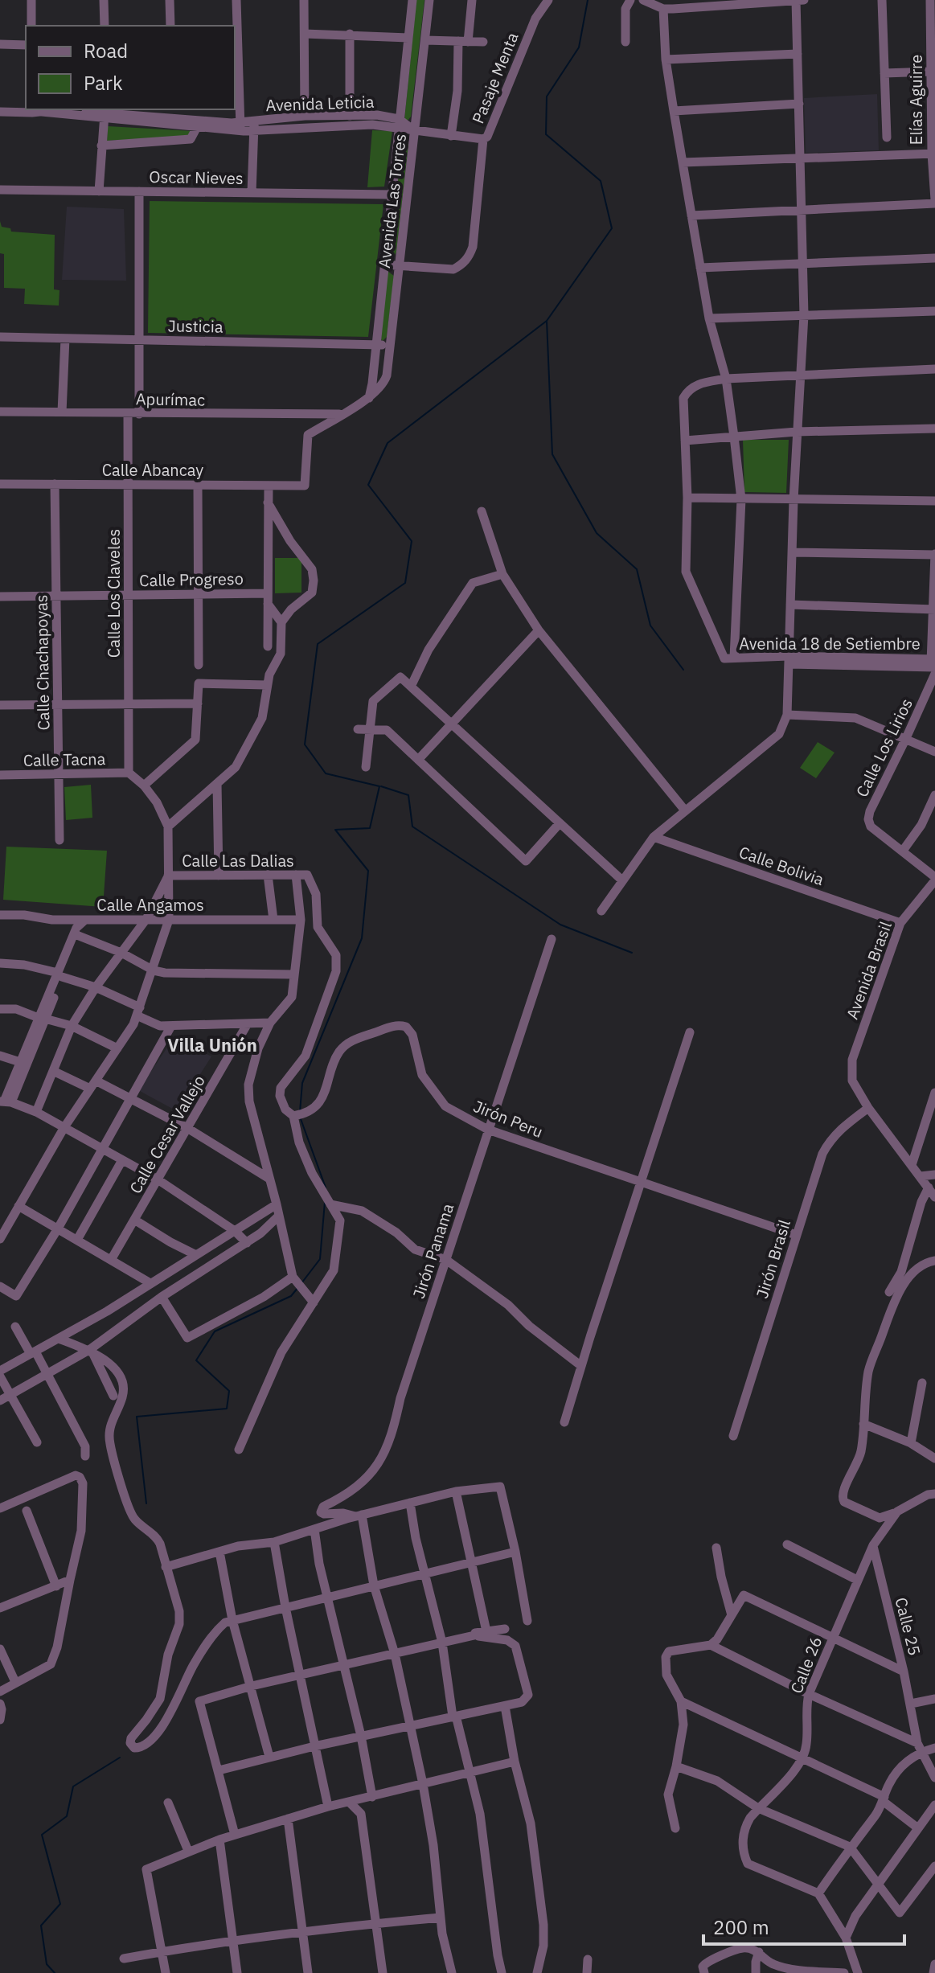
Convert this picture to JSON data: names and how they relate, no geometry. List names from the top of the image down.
{
  "streets": {
    "street": [
      "Pasaje Menta",
      "Elías Aguirre",
      "Avenida Leticia",
      "Oscar Nieves",
      "Avenida Las Torres",
      "Justicia",
      "Apurímac",
      "Calle Abancay",
      "Calle Progreso",
      "Calle Los Claveles",
      "Avenida 18 de Setiembre",
      "Calle Chachapoyas",
      "Calle Los Lirios",
      "Calle Tacna",
      "Calle Las Dalias",
      "Calle Bolivia",
      "Calle Angamos",
      "Avenida Brasil",
      "Jirón Peru",
      "Calle Cesar Vallejo",
      "Jirón Panama",
      "Jirón Brasil",
      "Calle 25",
      "Calle 26"
    ]
  },
  "crossings": [
    ["Pasaje Menta", "Avenida Las Torres"],
    ["Avenida Leticia", "Avenida Las Torres"],
    ["Oscar Nieves", "Avenida Las Torres"],
    ["Avenida Las Torres", "Justicia"],
    ["Avenida Las Torres", "Apurímac"],
    ["Avenida Las Torres", "Calle Abancay"],
    ["Apurímac", "Calle Los Claveles"],
    ["Calle Abancay", "Calle Los Claveles"],
    ["Calle Abancay", "Calle Chachapoyas"],
    ["Calle Progreso", "Calle Los Claveles"],
    ["Calle Progreso", "Calle Chachapoyas"],
    ["Calle Los Claveles", "Calle Tacna"],
    ["Avenida 18 de Setiembre", "Calle Los Lirios"],
    ["Calle Chachapoyas", "Calle Tacna"],
    ["Calle Los Lirios", "Avenida Brasil"],
    ["Calle Las Dalias", "Jirón Peru"],
    ["Calle Bolivia", "Avenida Brasil"],
    ["Avenida Brasil", "Jirón Brasil"],
    ["Jirón Peru", "Jirón Panama"],
    ["Jirón Peru", "Jirón Brasil"],
    ["Calle 25", "Calle 26"]
  ],
  "districts": ["Villa Unión"],
  "legend": ["Road", "Park"],
  "scale_bar": "200 m"
}
